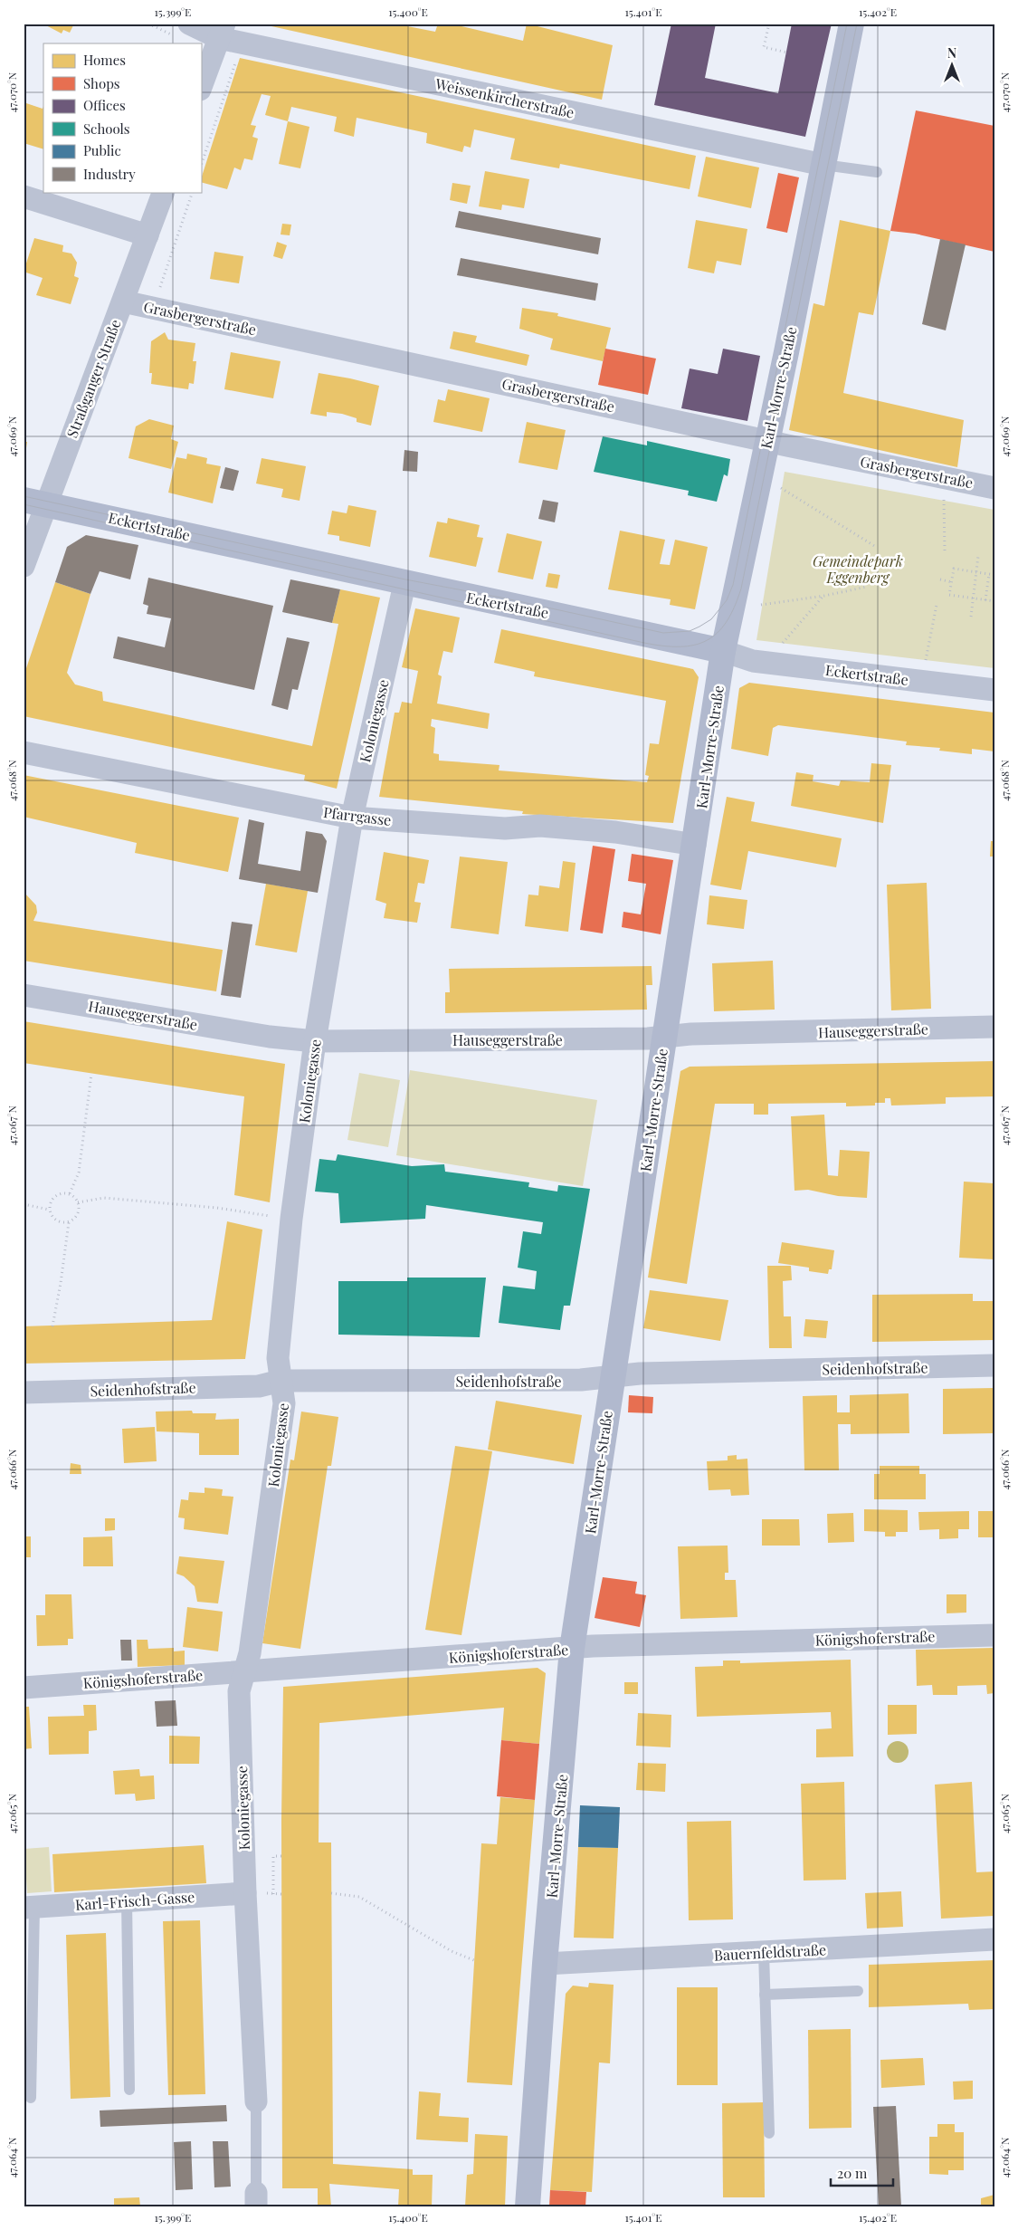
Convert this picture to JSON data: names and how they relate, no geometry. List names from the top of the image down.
{
  "streets": {
    "main road": ["Karl-Morre-Straße", "Eckertstraße"],
    "street": [
      "Weissenkircherstraße",
      "Grasbergerstraße",
      "Straßganger Straße",
      "Koloniegasse",
      "Pfarrgasse",
      "Hauseggerstraße",
      "Seidenhofstraße",
      "Königshoferstraße",
      "Karl-Frisch-Gasse",
      "Bauernfeldstraße"
    ]
  },
  "crossings": [
    ["Weissenkircherstraße", "Karl-Morre-Straße"],
    ["Grasbergerstraße", "Straßganger Straße"],
    ["Grasbergerstraße", "Karl-Morre-Straße"],
    ["Straßganger Straße", "Eckertstraße"],
    ["Karl-Morre-Straße", "Eckertstraße"],
    ["Karl-Morre-Straße", "Pfarrgasse"],
    ["Karl-Morre-Straße", "Hauseggerstraße"],
    ["Karl-Morre-Straße", "Seidenhofstraße"],
    ["Karl-Morre-Straße", "Königshoferstraße"],
    ["Karl-Morre-Straße", "Bauernfeldstraße"],
    ["Eckertstraße", "Koloniegasse"],
    ["Koloniegasse", "Pfarrgasse"],
    ["Koloniegasse", "Hauseggerstraße"],
    ["Koloniegasse", "Seidenhofstraße"],
    ["Koloniegasse", "Königshoferstraße"],
    ["Koloniegasse", "Karl-Frisch-Gasse"]
  ],
  "parks": ["Gemeindepark Eggenberg"],
  "legend": [
    "Homes",
    "Shops",
    "Offices",
    "Schools",
    "Public",
    "Industry"
  ],
  "scale_bar": "20 m",
  "north": "top",
  "coordinates": [
    "15.399°E",
    "15.400°E",
    "15.401°E",
    "15.402°E",
    "47.070°N",
    "47.069°N",
    "47.068°N",
    "47.067°N",
    "47.066°N",
    "47.065°N",
    "47.064°N"
  ]
}
